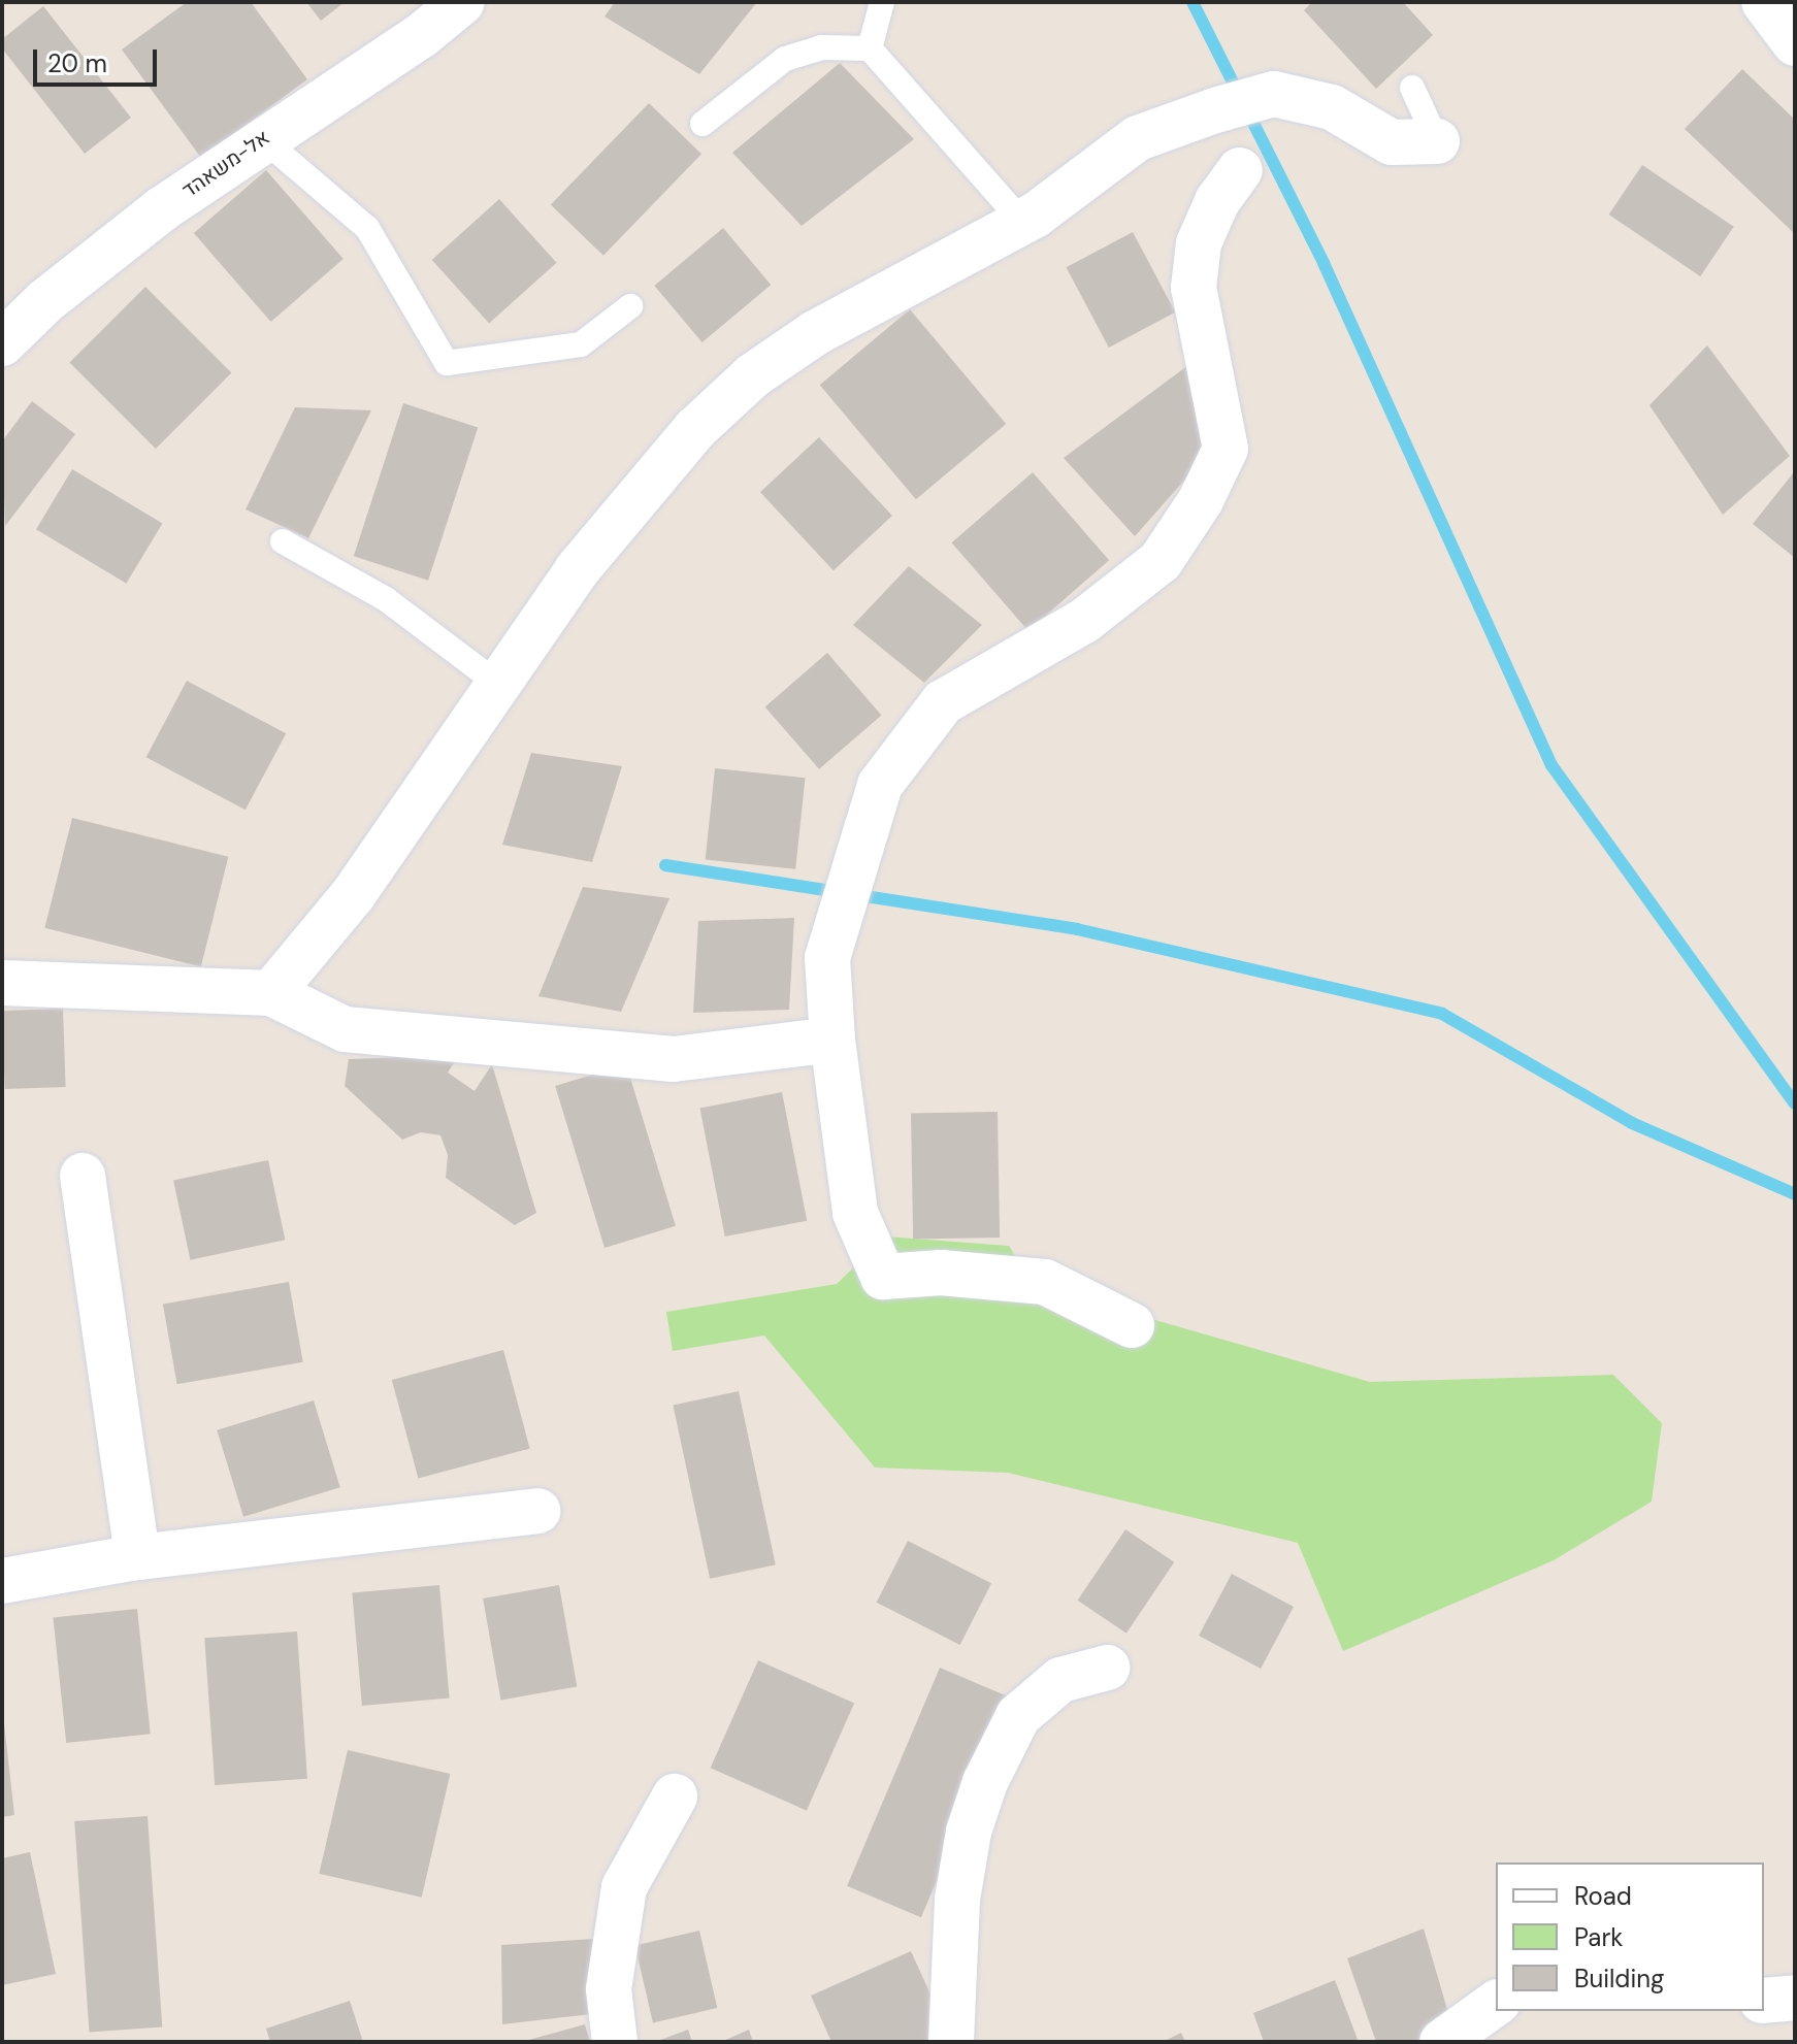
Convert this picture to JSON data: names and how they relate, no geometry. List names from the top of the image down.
{
  "streets": {
    "street": ["אל-משאהד"]
  },
  "legend": ["Road", "Park", "Building"],
  "scale_bar": "20 m"
}
